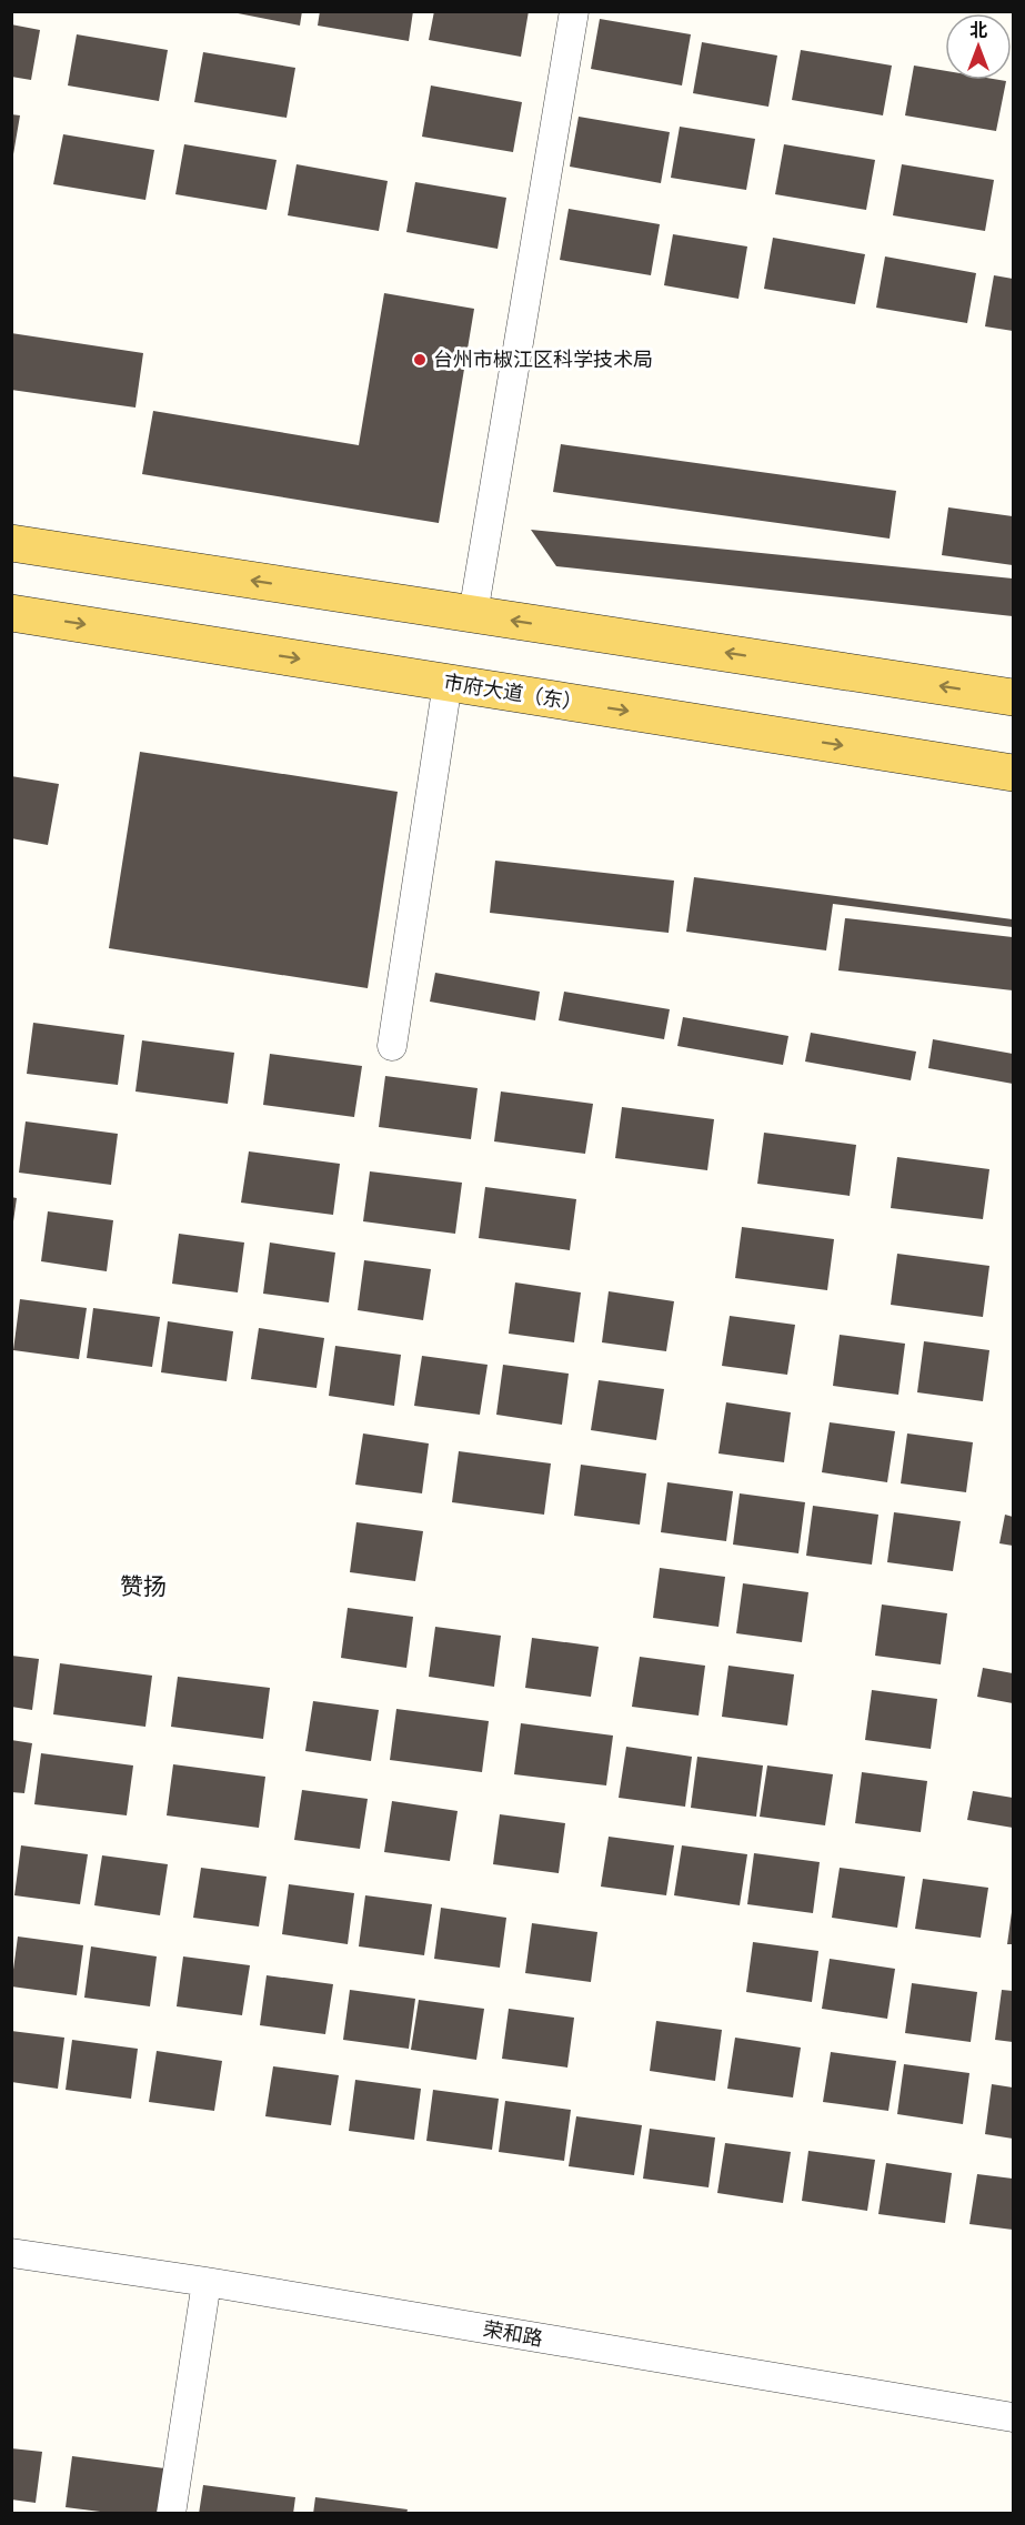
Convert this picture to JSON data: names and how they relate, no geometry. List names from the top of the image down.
{
  "streets": {
    "main road": ["市府大道（东）"],
    "street": ["荣和路"]
  },
  "districts": ["赞扬"],
  "places": ["台州市椒江区科学技术局"],
  "north": "top"
}
